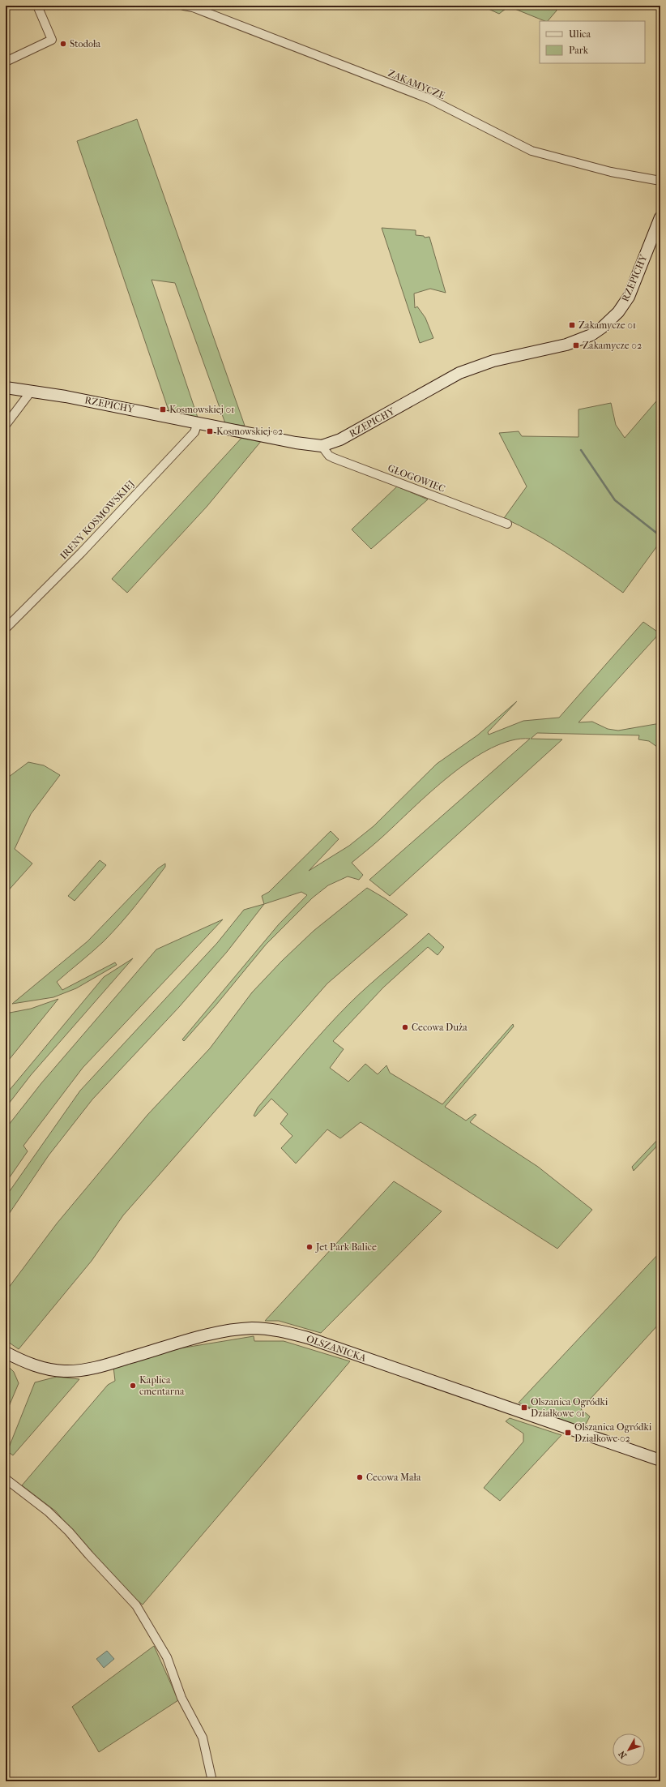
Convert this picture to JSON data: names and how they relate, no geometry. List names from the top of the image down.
{
  "streets": {
    "street": [
      "ZAKAMYCZE",
      "RZEPICHY",
      "GŁOGOWIEC",
      "IRENY KOSMOWSKIEJ",
      "OLSZANICKA"
    ]
  },
  "crossings": [
    ["RZEPICHY", "GŁOGOWIEC"],
    ["RZEPICHY", "IRENY KOSMOWSKIEJ"]
  ],
  "places": {
    "other": [
      "Stodoła",
      "Cecowa Duża",
      "Jet Park Balice",
      "Kaplica cmentarna",
      "Cecowa Mała"
    ],
    "transit": [
      "Zakamycze 01",
      "Zakamycze 02",
      "Kosmowskiej 01",
      "Kosmowskiej 02",
      "Olszanica Ogródki Działkowe 01",
      "Olszanica Ogródki Działkowe 02"
    ]
  },
  "legend": ["Ulica", "Park"],
  "north": "bottom left"
}
